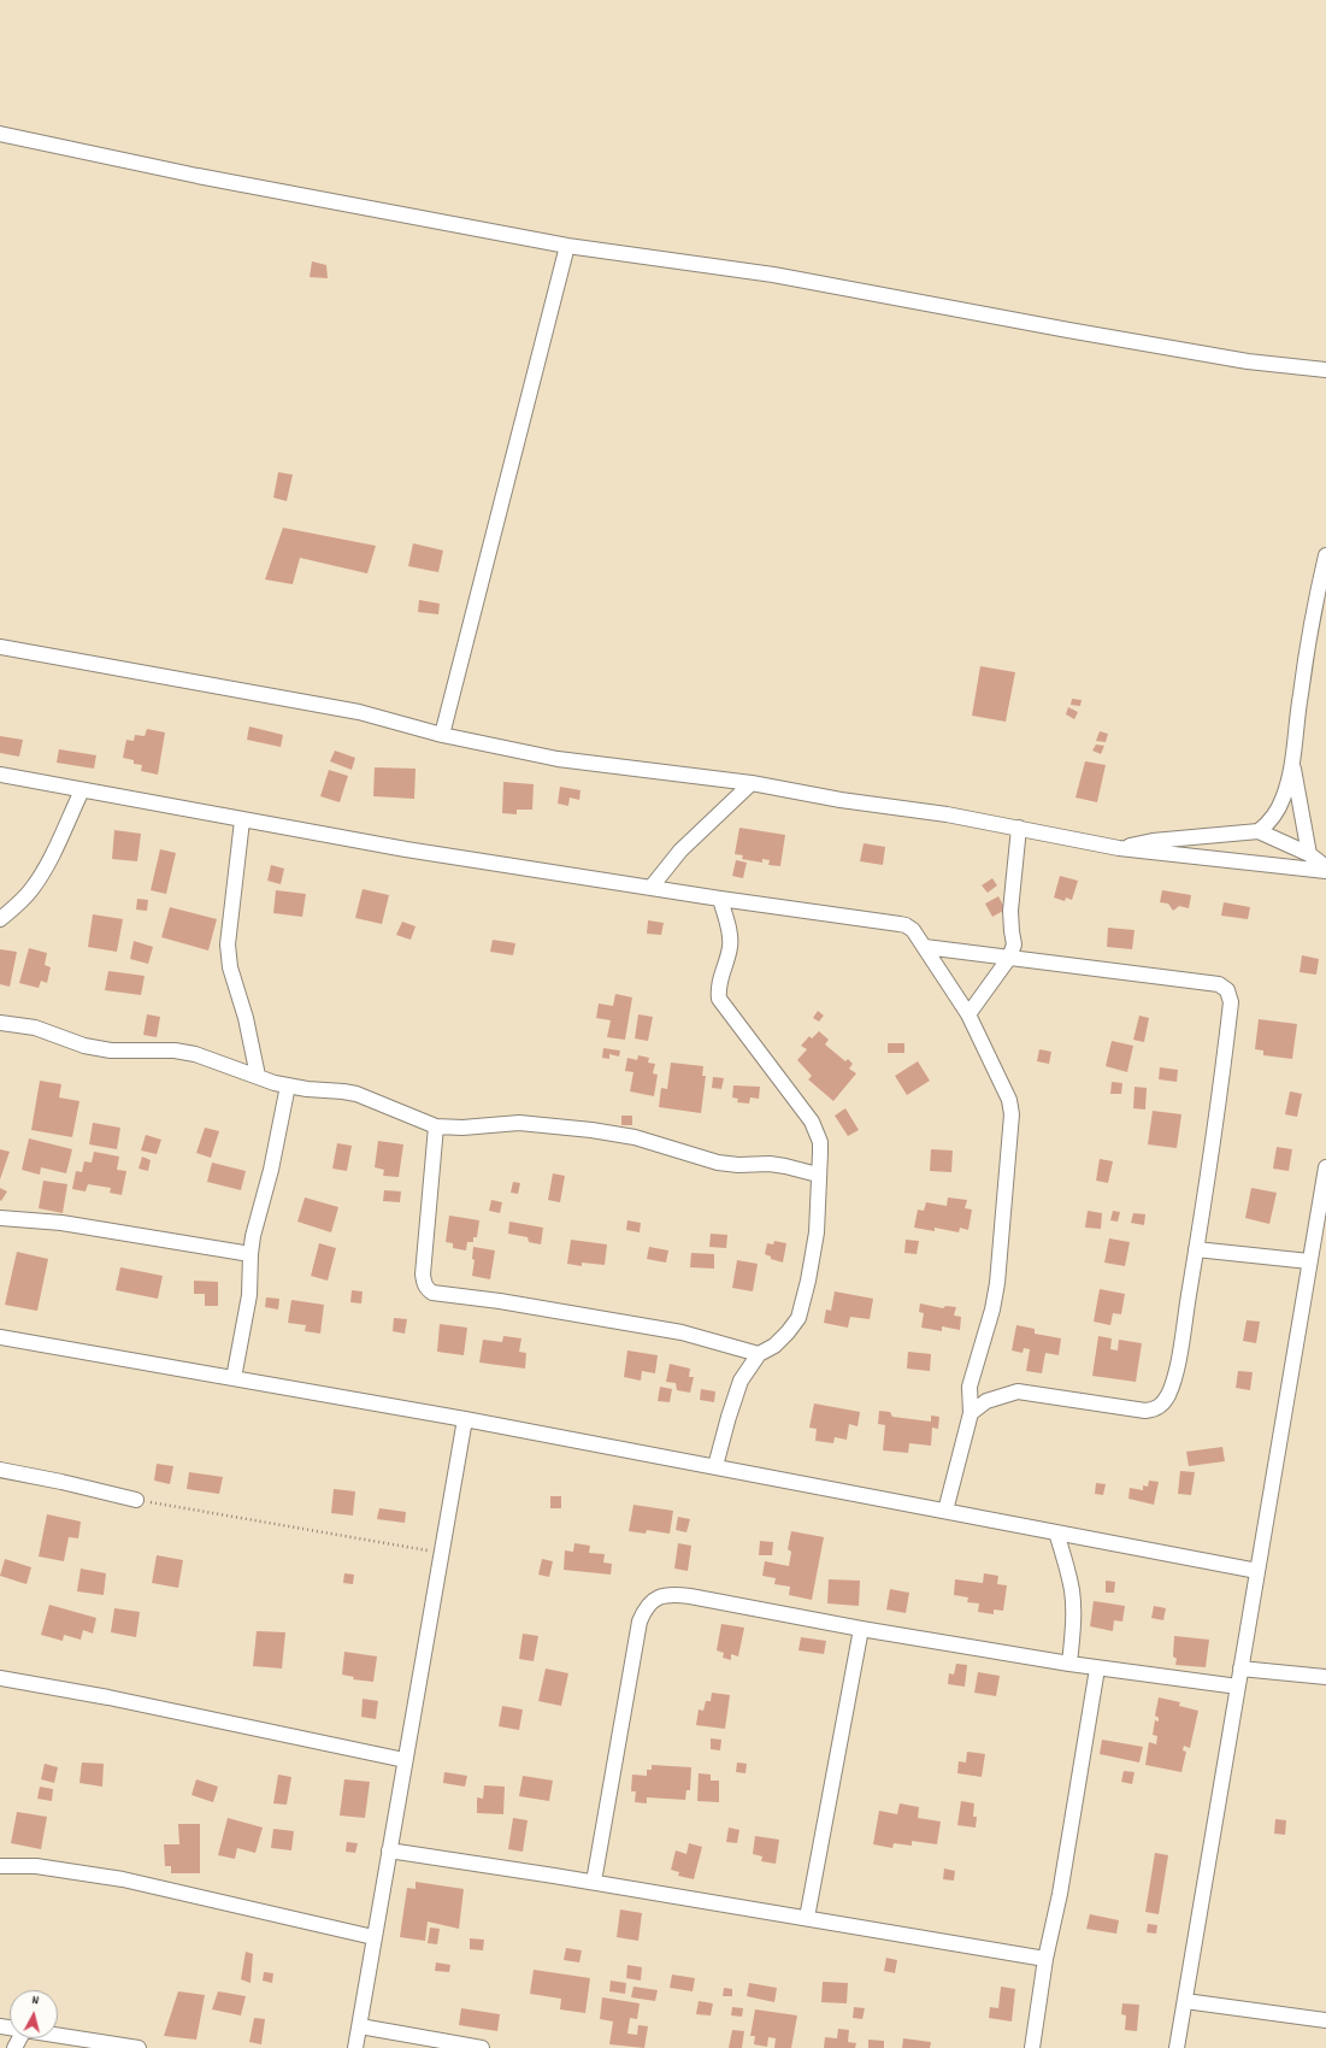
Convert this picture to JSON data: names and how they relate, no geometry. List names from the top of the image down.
{
  "north": "top"
}
